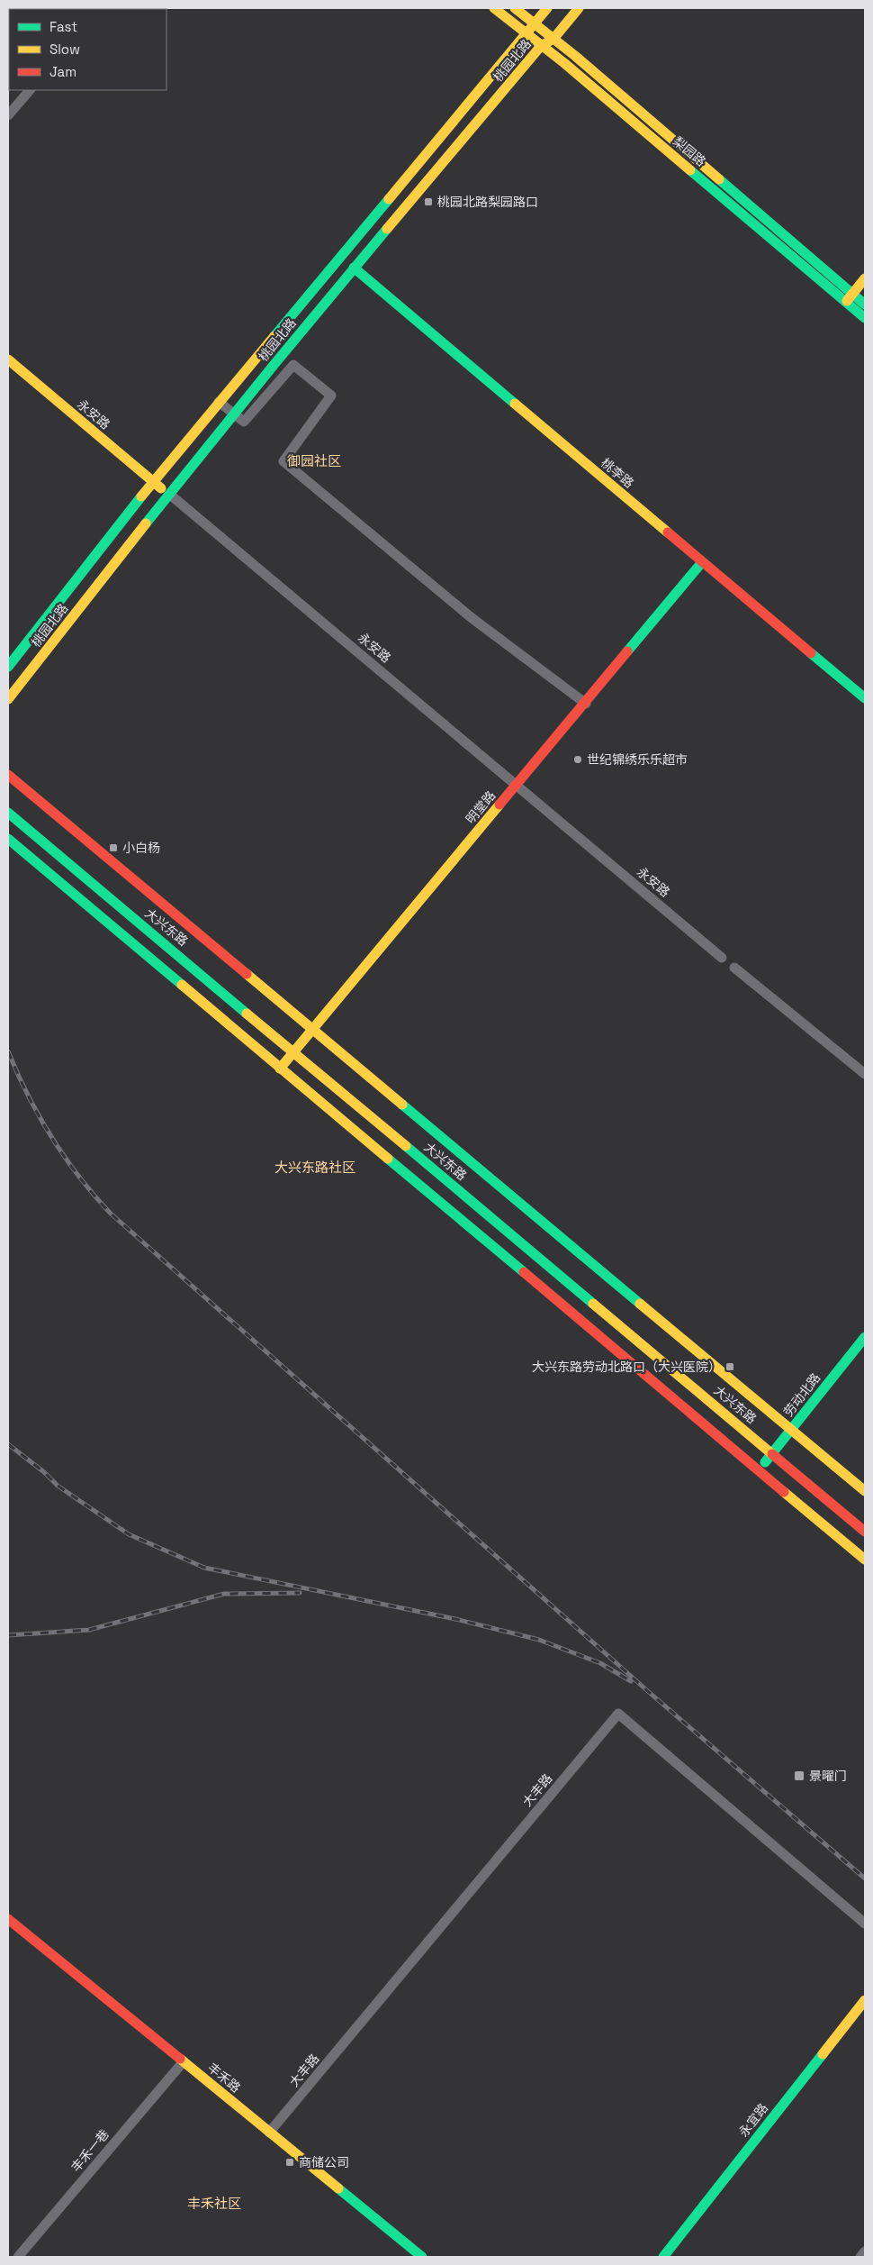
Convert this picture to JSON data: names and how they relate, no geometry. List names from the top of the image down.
{
  "streets": {
    "main road": [
      "桃园北路",
      "梨园路",
      "永安路",
      "桃李路",
      "明堂路",
      "大兴东路",
      "劳动北路",
      "丰禾路",
      "永宜路"
    ],
    "street": ["大丰路", "丰禾一巷"]
  },
  "crossings": [
    ["桃园北路", "梨园路"],
    ["桃园北路", "永安路"],
    ["桃园北路", "桃李路"],
    ["永安路", "明堂路"],
    ["桃李路", "明堂路"],
    ["明堂路", "大兴东路"],
    ["大兴东路", "劳动北路"],
    ["大丰路", "丰禾路"],
    ["丰禾路", "丰禾一巷"]
  ],
  "districts": ["御园社区", "大兴东路社区", "丰禾社区"],
  "places": {
    "transit": [
      "桃园北路梨园路口",
      "小白杨",
      "大兴东路劳动北路口（大兴医院）",
      "景曜门",
      "商储公司"
    ],
    "other": ["世纪锦绣乐乐超市"]
  },
  "legend": ["Fast", "Slow", "Jam"]
}
